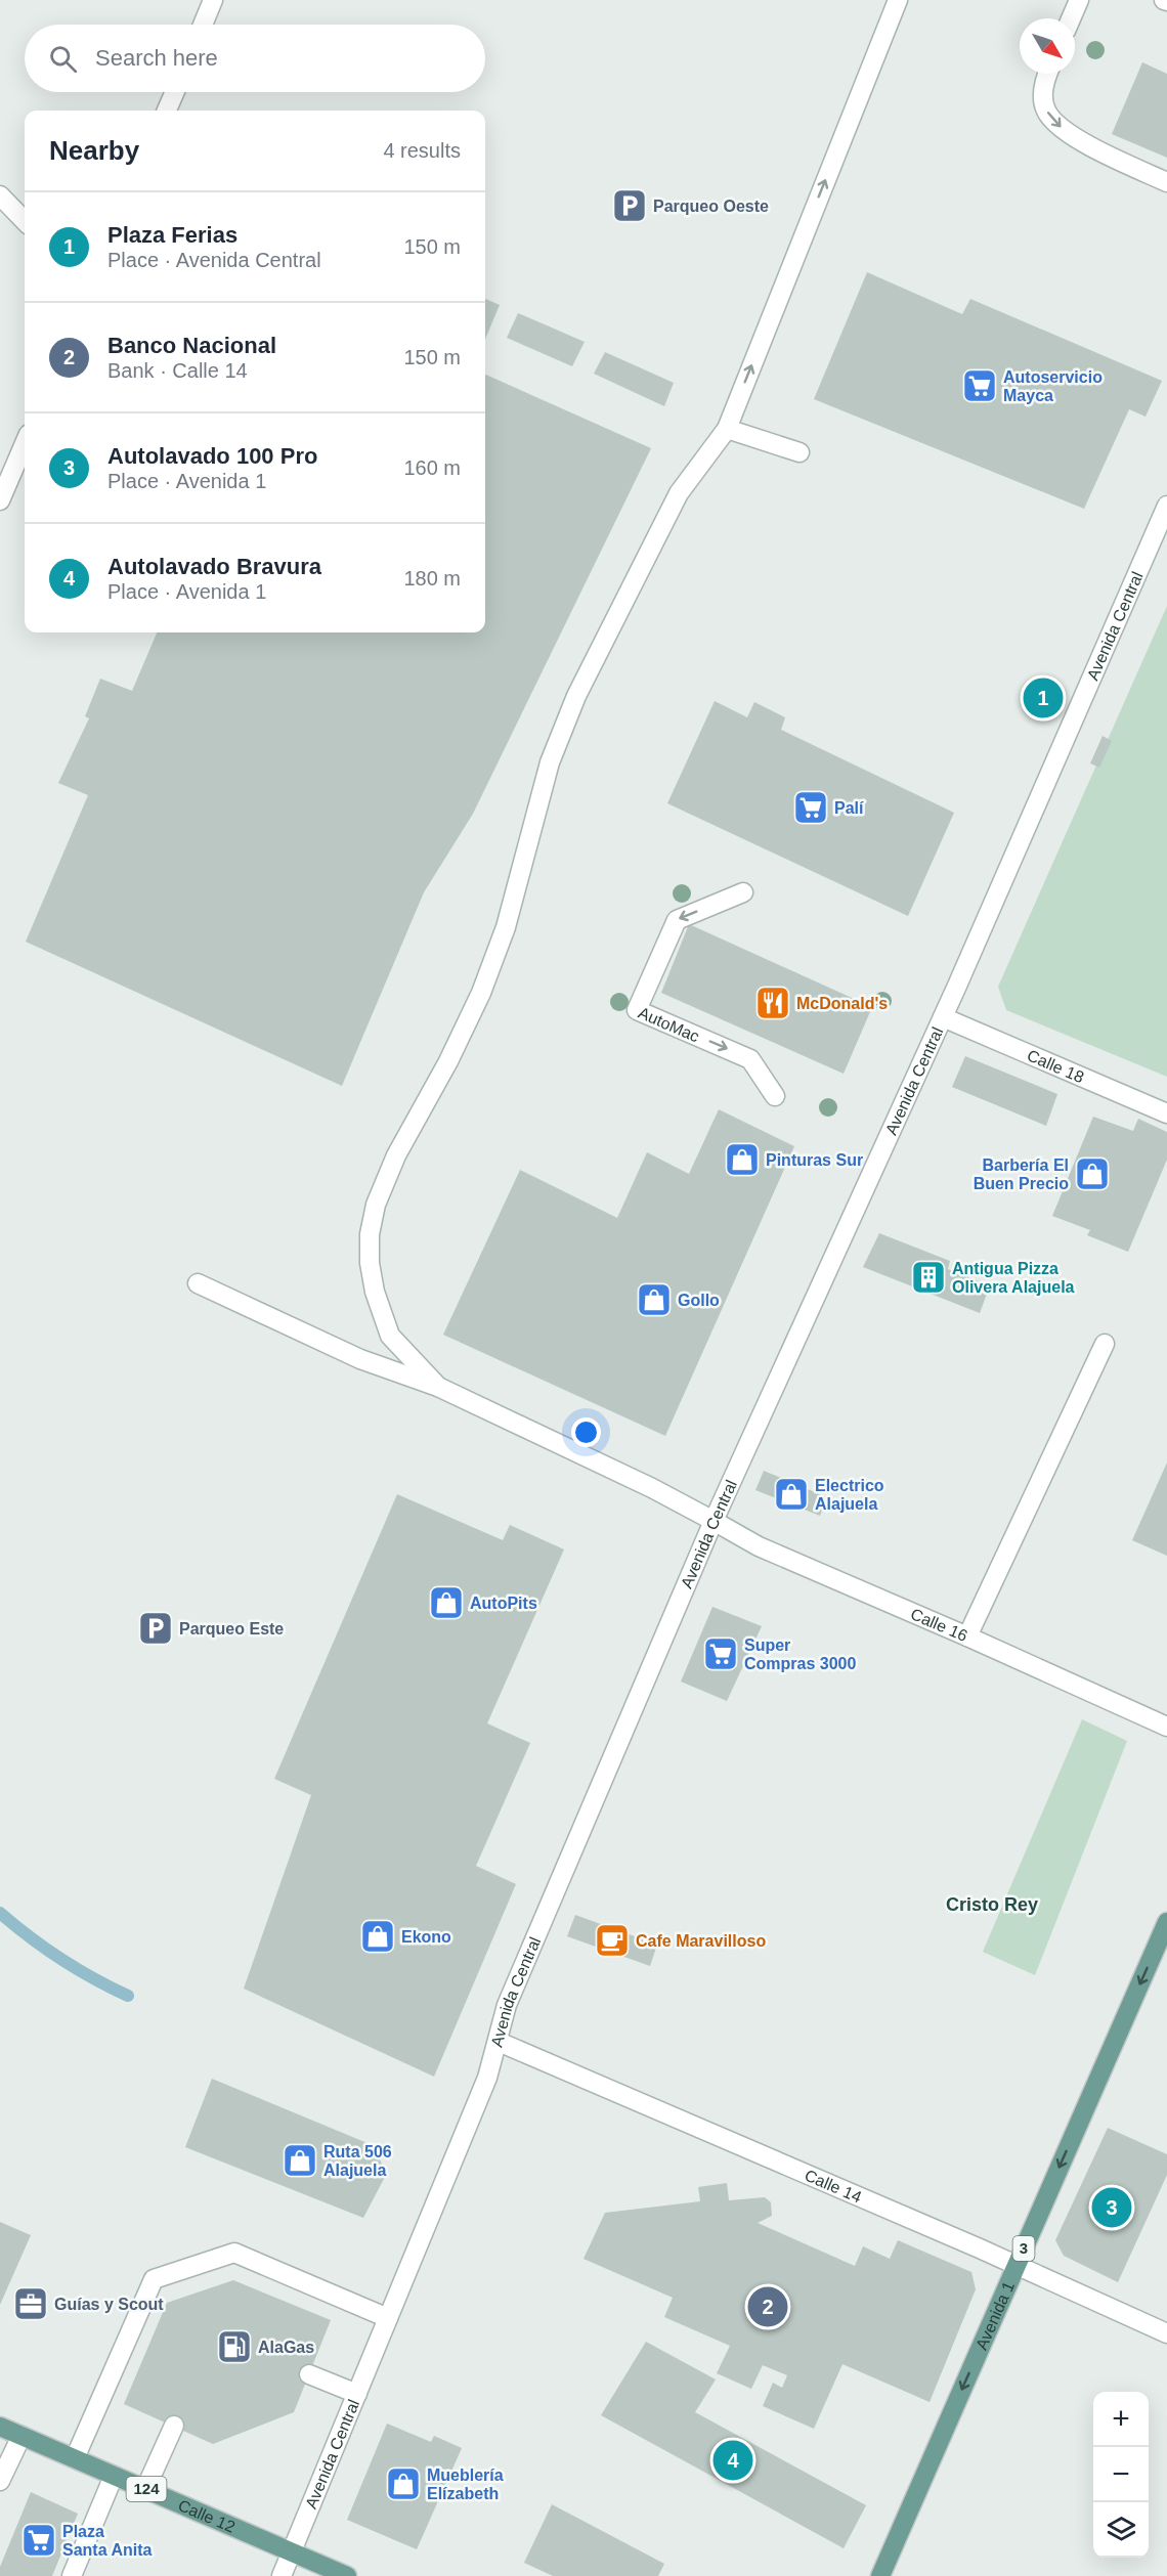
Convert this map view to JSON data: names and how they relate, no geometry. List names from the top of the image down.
{
  "streets": {
    "main road": [
      "3",
      "Avenida 1",
      "124",
      "Calle 12"
    ],
    "street": [
      "Avenida Central",
      "AutoMac",
      "Calle 18",
      "Calle 16",
      "Calle 14"
    ]
  },
  "crossings": [
    ["Avenida Central", "Calle 18"],
    ["Avenida Central", "Calle 16"],
    ["Avenida Central", "Calle 14"],
    ["Avenida Central", "Calle 12"],
    ["Calle 14", "Avenida 1"]
  ],
  "one_way": ["Avenida 1"],
  "districts": ["Cristo Rey"],
  "places": {
    "parking": ["Parqueo Oeste", "Parqueo Este"],
    "supermarket": [
      "Autoservicio Mayca",
      "Palí",
      "Super Compras 3000",
      "Plaza Santa Anita"
    ],
    "restaurant": ["McDonald's"],
    "shop": [
      "Pinturas Sur",
      "Barbería El Buen Precio",
      "Gollo",
      "Electrico Alajuela",
      "AutoPits",
      "Ekono",
      "Ruta 506 Alajuela",
      "Mueblería Elízabeth"
    ],
    "building": ["Antigua Pizza Olivera Alajuela"],
    "cafe": ["Cafe Maravilloso"],
    "office": ["Guías y Scout"],
    "fuel station": ["AlaGas"]
  },
  "north": "bottom right",
  "page": {
    "search": "Search here",
    "heading": ["Nearby", "4 results"],
    "list": [
      {
        "mark": "1",
        "name": "Plaza Ferias",
        "note": "Place · Avenida Central",
        "value": "150 m"
      },
      {
        "mark": "2",
        "name": "Banco Nacional",
        "note": "Bank · Calle 14",
        "value": "150 m"
      },
      {
        "mark": "3",
        "name": "Autolavado 100 Pro",
        "note": "Place · Avenida 1",
        "value": "160 m"
      },
      {
        "mark": "4",
        "name": "Autolavado Bravura",
        "note": "Place · Avenida 1",
        "value": "180 m"
      }
    ],
    "pins": [
      "1",
      "3",
      "2",
      "4"
    ],
    "map_buttons": ["+", "−"]
  }
}
